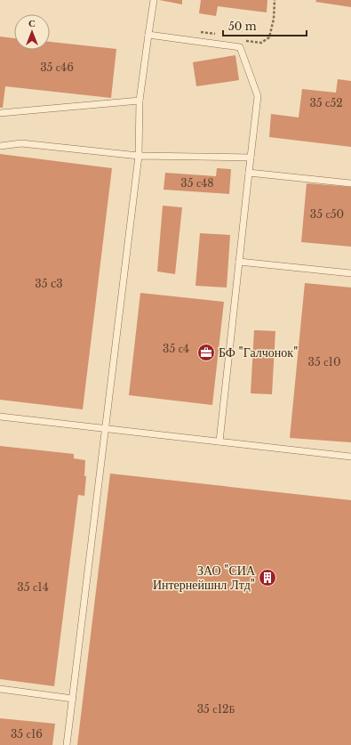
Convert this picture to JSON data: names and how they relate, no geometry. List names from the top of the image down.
{
  "places": {
    "office": ["БФ \"Галчонок\""],
    "building": ["ЗАО \"СИА Интернейшнл Лтд\""]
  },
  "house_numbers": [
    "35 с46",
    "35 с52",
    "35 с48",
    "35 с50",
    "35 c3",
    "35 с4",
    "35 с10",
    "35 с14",
    "35 с12Б",
    "35 с16"
  ],
  "scale_bar": "50 m",
  "north": "top"
}
